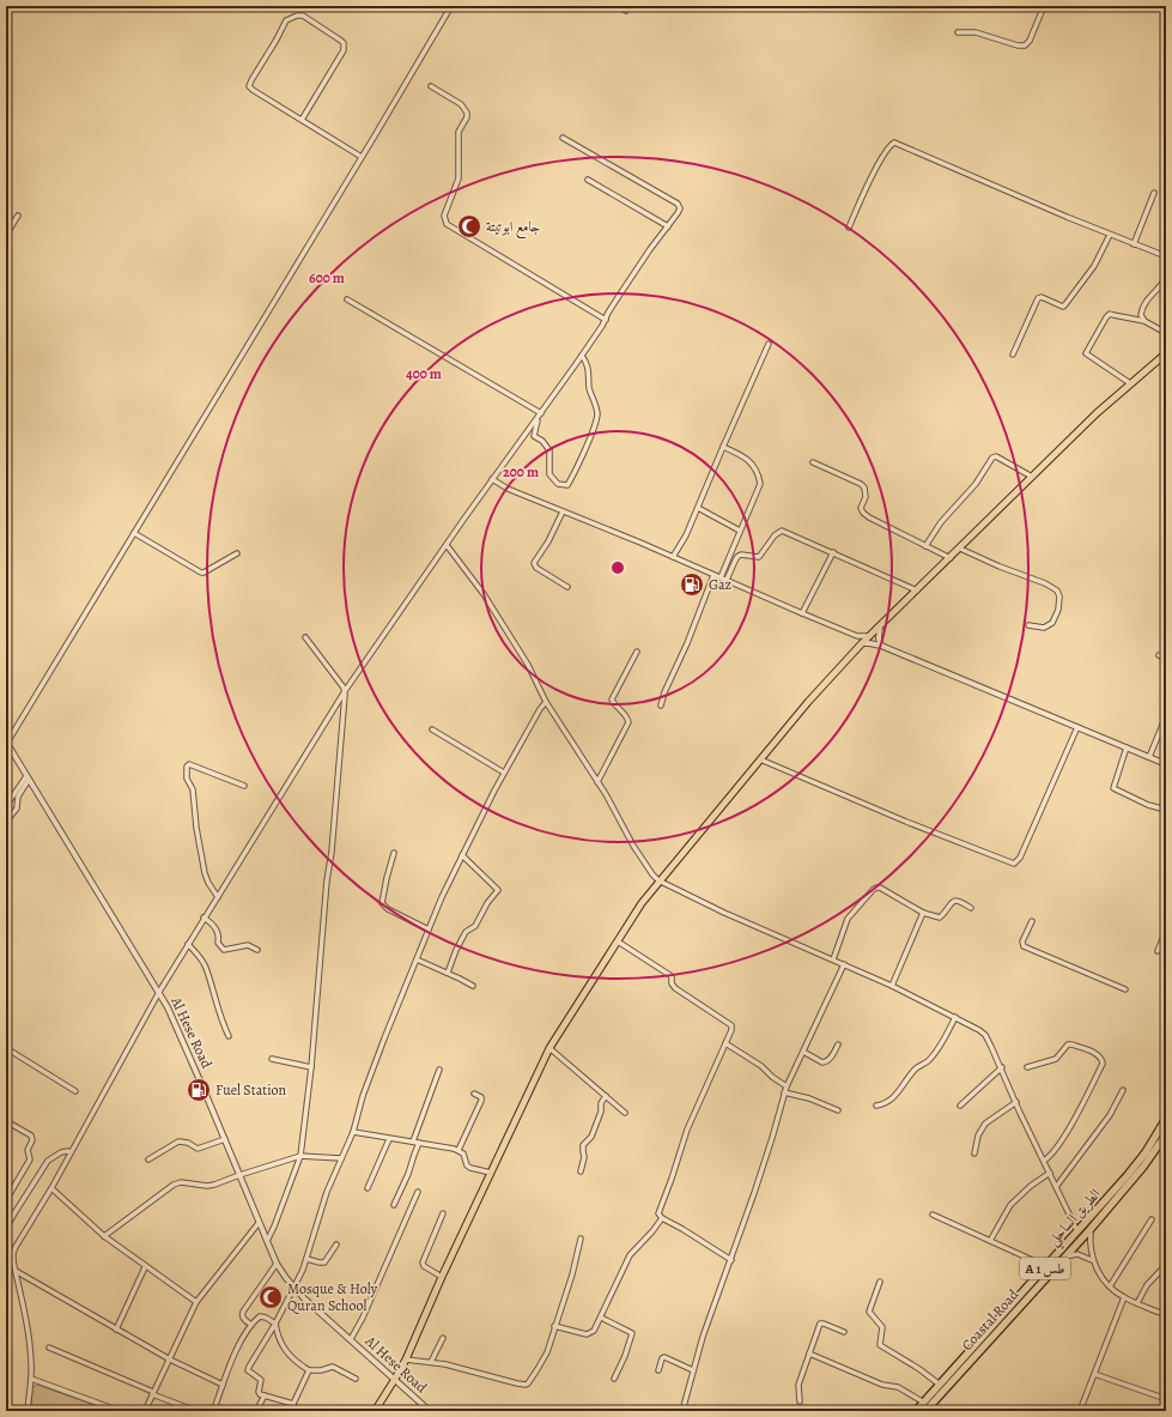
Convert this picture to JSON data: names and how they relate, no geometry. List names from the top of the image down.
{
  "streets": {
    "highway": ["الطريق الساحلي", "A 1 طس", "Coastal Road"],
    "street": ["Al Hese Road"]
  },
  "places": {
    "mosque": ["جامع ابوتيتة", "Mosque & Holy Quran School"],
    "fuel station": ["Gaz", "Fuel Station"]
  },
  "rings": ["600 m", "400 m", "200 m"]
}
